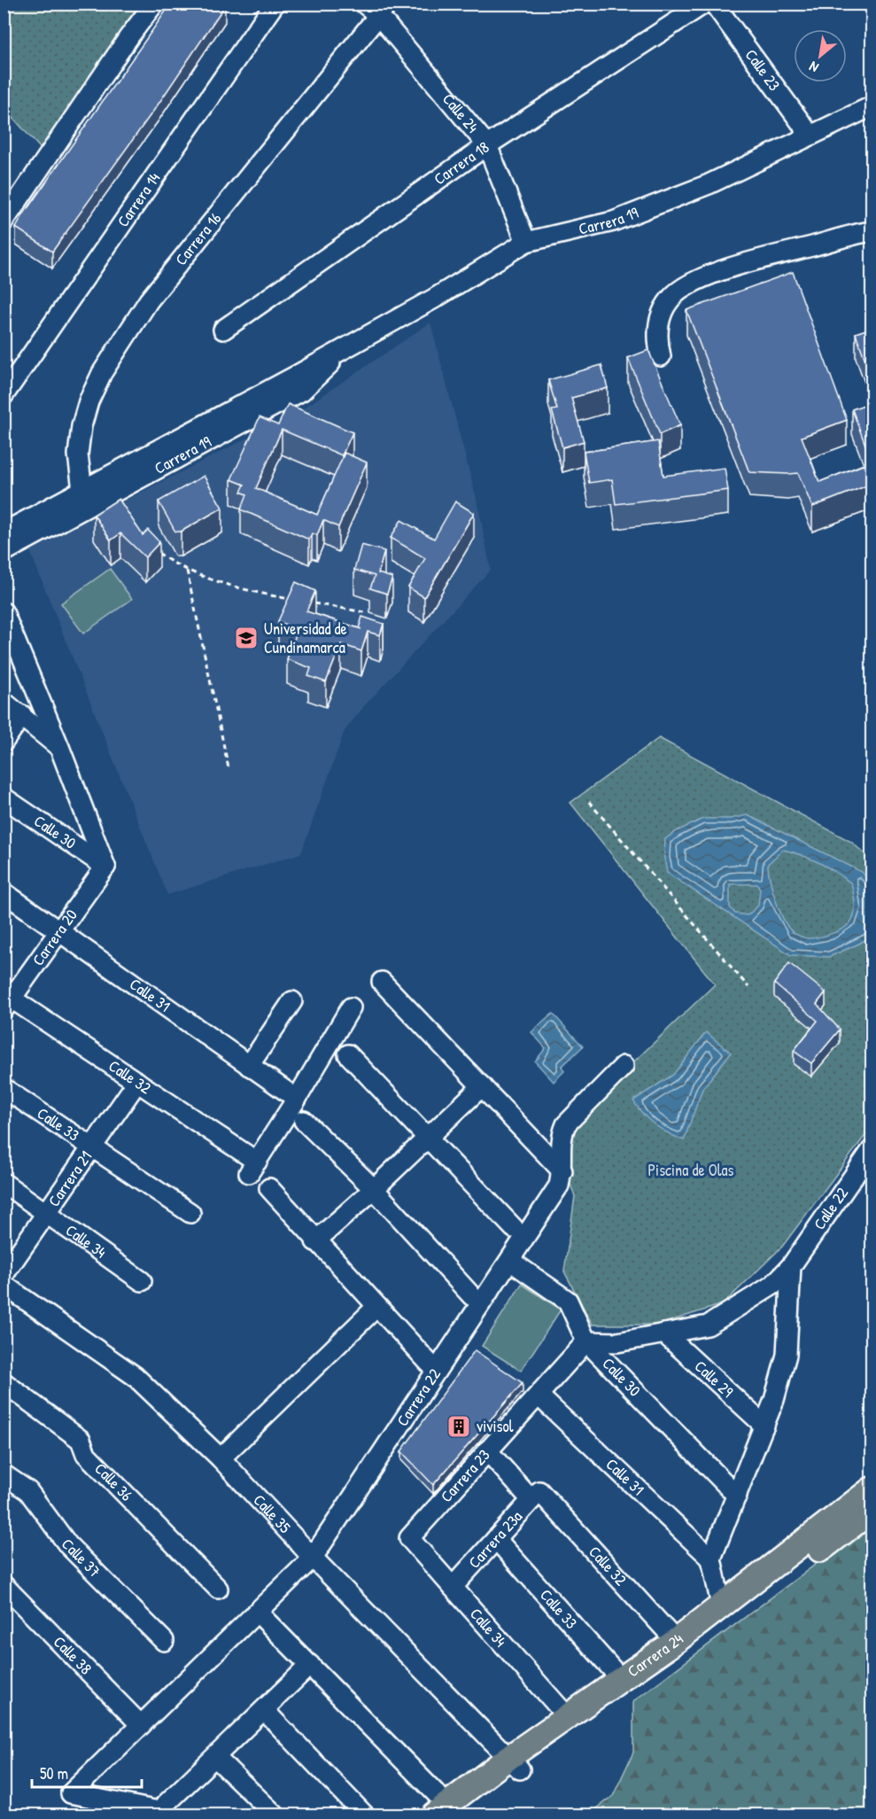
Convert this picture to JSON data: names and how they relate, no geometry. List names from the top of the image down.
{
  "streets": {
    "main road": ["Carrera 24"],
    "street": [
      "Calle 23",
      "Calle 24",
      "Carrera 18",
      "Carrera 14",
      "Carrera 19",
      "Carrera 16",
      "Calle 30",
      "Carrera 20",
      "Calle 31",
      "Calle 32",
      "Calle 33",
      "Carrera 21",
      "Calle 22",
      "Calle 34",
      "Calle 29",
      "Carrera 22",
      "Carrera 23",
      "Calle 36",
      "Calle 35",
      "Carrera 23a",
      "Calle 37",
      "Calle 38"
    ]
  },
  "crossings": [
    ["Calle 23", "Carrera 19"],
    ["Calle 24", "Carrera 18"],
    ["Calle 24", "Carrera 19"],
    ["Calle 24", "Carrera 16"],
    ["Carrera 19", "Carrera 16"],
    ["Calle 30", "Carrera 20"],
    ["Calle 30", "Calle 22"],
    ["Calle 30", "Carrera 22"],
    ["Calle 30", "Carrera 23"],
    ["Carrera 20", "Calle 31"],
    ["Carrera 20", "Calle 32"],
    ["Calle 31", "Calle 32"],
    ["Calle 31", "Carrera 23"],
    ["Calle 32", "Carrera 21"],
    ["Calle 32", "Carrera 23"],
    ["Calle 32", "Carrera 23a"],
    ["Calle 32", "Carrera 24"],
    ["Calle 33", "Carrera 21"],
    ["Calle 33", "Carrera 23a"],
    ["Calle 33", "Carrera 24"],
    ["Carrera 21", "Calle 34"],
    ["Calle 22", "Calle 29"],
    ["Calle 22", "Carrera 23"],
    ["Calle 34", "Carrera 23"],
    ["Calle 34", "Carrera 23a"],
    ["Calle 34", "Carrera 24"],
    ["Carrera 22", "Calle 35"],
    ["Carrera 22", "Calle 38"],
    ["Calle 35", "Carrera 24"]
  ],
  "parks": ["Piscina de Olas"],
  "places": {
    "school or university": ["Universidad de Cundinamarca"],
    "building": ["vivisol"]
  },
  "scale_bar": "50 m",
  "north": "bottom left"
}
